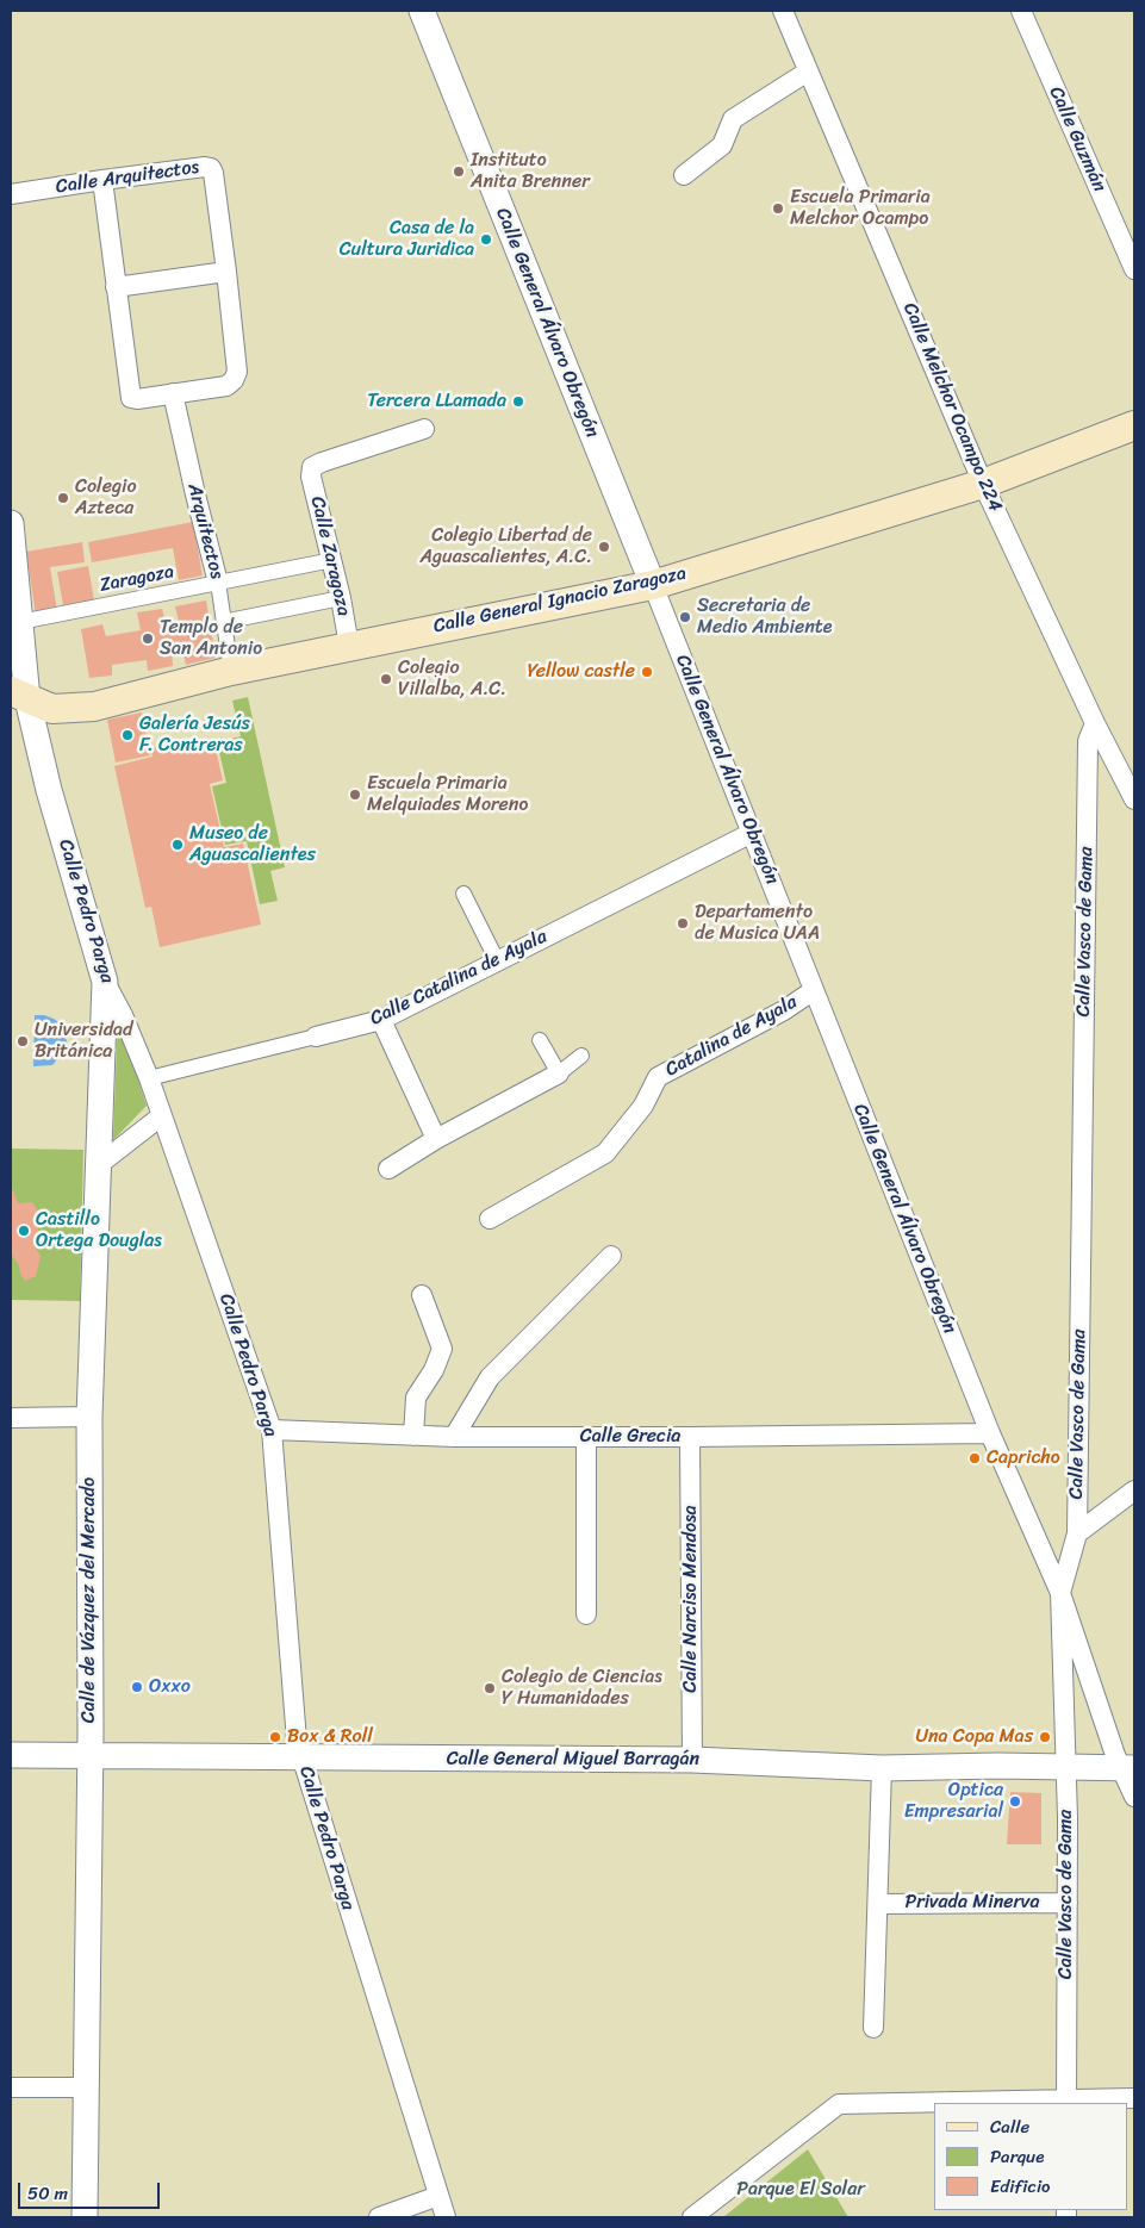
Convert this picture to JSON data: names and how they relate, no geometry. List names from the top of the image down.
{
  "streets": {
    "main road": ["Calle General Ignacio Zaragoza"],
    "street": [
      "Calle Guzmán",
      "Calle Arquitectos",
      "Calle General Álvaro Obregón",
      "Calle Melchor Ocampo 224",
      "Arquitectos",
      "Calle Zaragoza",
      "Zaragoza",
      "Calle Pedro Parga",
      "Calle Vasco de Gama",
      "Calle Catalina de Ayala",
      "Catalina de Ayala",
      "Calle Grecia",
      "Calle Narciso Mendosa",
      "Calle de Vázquez del Mercado",
      "Calle General Miguel Barragán",
      "Privada Minerva"
    ]
  },
  "crossings": [
    ["Calle Arquitectos", "Arquitectos"],
    ["Calle General Álvaro Obregón", "Calle General Ignacio Zaragoza"],
    ["Calle General Álvaro Obregón", "Calle Vasco de Gama"],
    ["Calle General Álvaro Obregón", "Calle Catalina de Ayala"],
    ["Calle General Álvaro Obregón", "Catalina de Ayala"],
    ["Calle General Álvaro Obregón", "Calle Grecia"],
    ["Calle General Álvaro Obregón", "Calle General Miguel Barragán"],
    ["Calle Melchor Ocampo 224", "Calle General Ignacio Zaragoza"],
    ["Calle Melchor Ocampo 224", "Calle Vasco de Gama"],
    ["Arquitectos", "Zaragoza"],
    ["Arquitectos", "Calle General Ignacio Zaragoza"],
    ["Calle Zaragoza", "Zaragoza"],
    ["Calle Zaragoza", "Calle General Ignacio Zaragoza"],
    ["Zaragoza", "Calle Pedro Parga"],
    ["Calle General Ignacio Zaragoza", "Calle Pedro Parga"],
    ["Calle Pedro Parga", "Calle Catalina de Ayala"],
    ["Calle Pedro Parga", "Calle Grecia"],
    ["Calle Pedro Parga", "Calle de Vázquez del Mercado"],
    ["Calle Pedro Parga", "Calle General Miguel Barragán"],
    ["Calle Vasco de Gama", "Calle General Miguel Barragán"],
    ["Calle Vasco de Gama", "Privada Minerva"],
    ["Calle Grecia", "Calle Narciso Mendosa"],
    ["Calle Narciso Mendosa", "Calle General Miguel Barragán"],
    ["Calle de Vázquez del Mercado", "Calle General Miguel Barragán"],
    ["Calle General Miguel Barragán", "Privada Minerva"]
  ],
  "parks": ["Parque El Solar"],
  "places": [
    "Instituto Anita Brenner",
    "Escuela Primaria Melchor Ocampo",
    "Casa de la Cultura Juridica",
    "Tercera LLamada",
    "Colegio Azteca",
    "Colegio Libertad de Aguascalientes, A.C.",
    "Secretaria de Medio Ambiente",
    "Templo de San Antonio",
    "Yellow castle",
    "Colegio Villalba, A.C.",
    "Galería Jesús F. Contreras",
    "Escuela Primaria Melquiades Moreno",
    "Museo de Aguascalientes",
    "Departamento de Musica UAA",
    "Universidad Británica",
    "Castillo Ortega Douglas",
    "Capricho",
    "Oxxo",
    "Colegio de Ciencias Y Humanidades",
    "Box & Roll",
    "Una Copa Mas",
    "Optica Empresarial"
  ],
  "legend": ["Calle", "Parque", "Edificio"],
  "scale_bar": "50 m"
}
